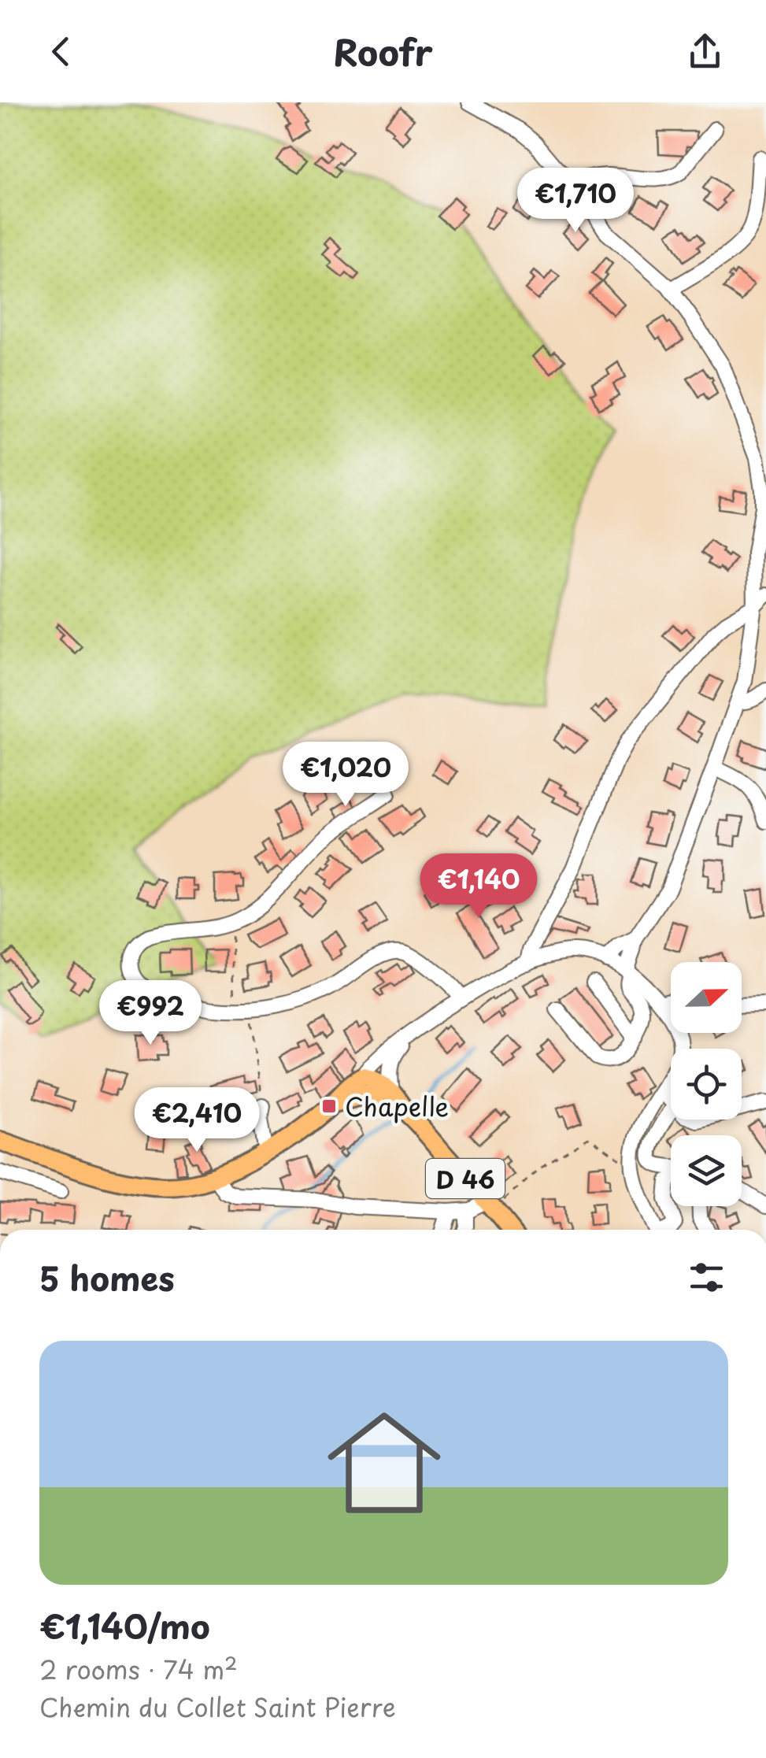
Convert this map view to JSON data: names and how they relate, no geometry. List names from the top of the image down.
{
  "streets": {
    "main road": ["D 46"]
  },
  "places": {
    "transit": ["Chapelle"]
  },
  "north": "right",
  "page": {
    "header": "Roofr",
    "price": [
      "€1,710",
      "€1,020",
      "€1,140",
      "€992",
      "€2,410"
    ],
    "heading": "5 homes",
    "list": [
      {
        "name": "€1,140/mo",
        "note": "2 rooms · 74 m² · Chemin du Collet Saint Pierre"
      }
    ]
  }
}
